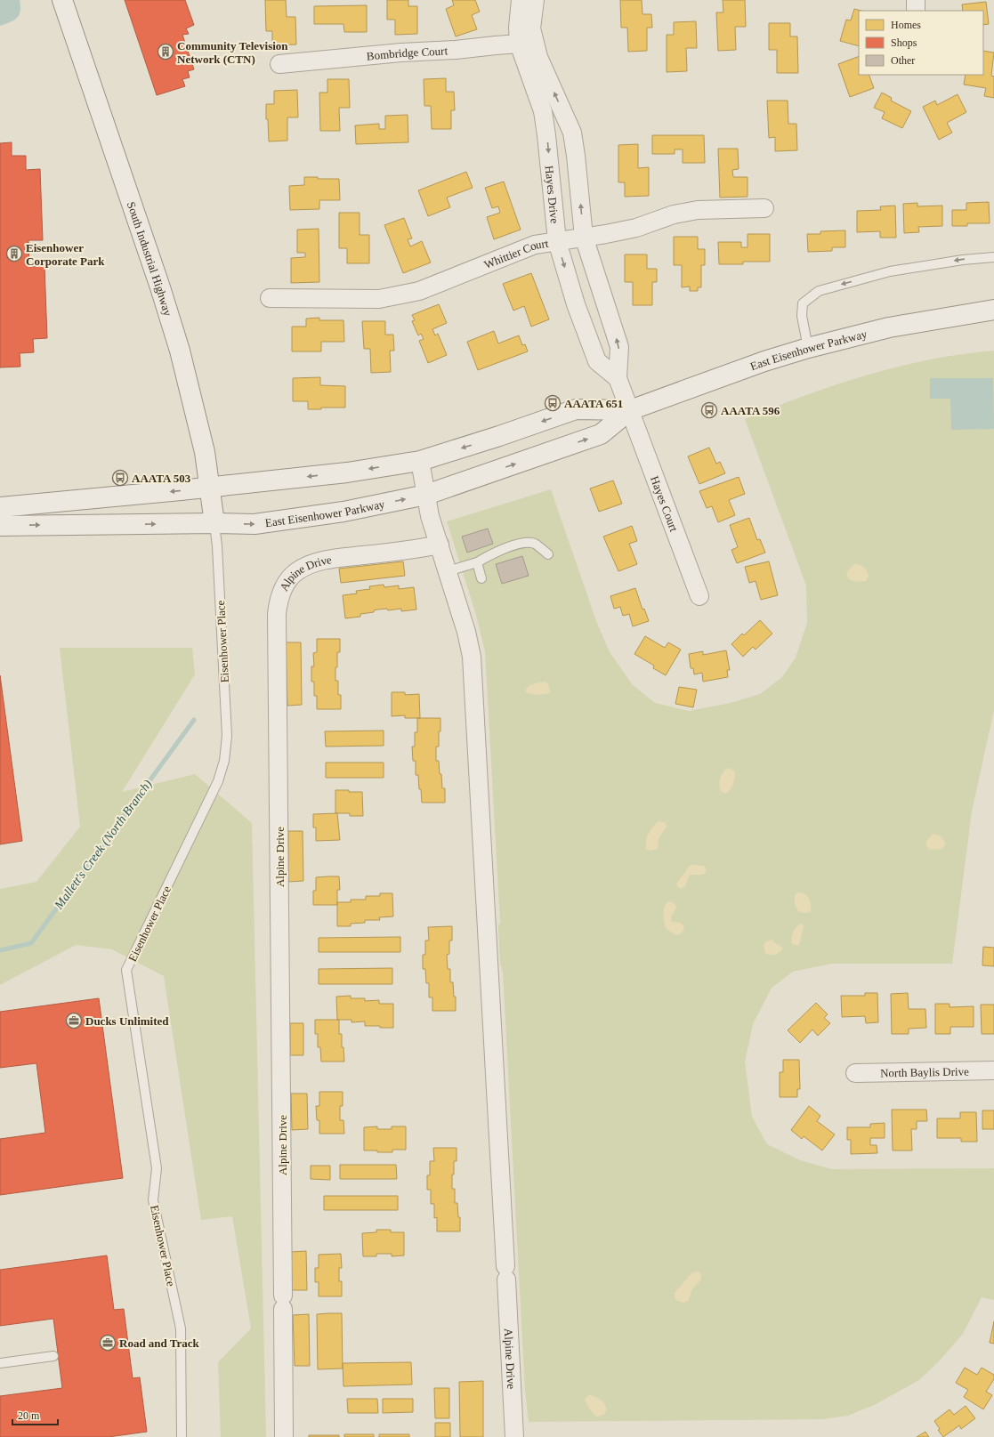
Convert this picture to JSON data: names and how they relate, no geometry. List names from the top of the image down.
{
  "streets": {
    "main road": ["South Industrial Highway", "East Eisenhower Parkway"],
    "street": [
      "Bombridge Court",
      "Hayes Drive",
      "Whittier Court",
      "Hayes Court",
      "Alpine Drive",
      "North Baylis Drive"
    ],
    "lane": ["Eisenhower Place"]
  },
  "crossings": [
    ["Bombridge Court", "Hayes Drive"],
    ["Hayes Drive", "Whittier Court"],
    ["Hayes Drive", "East Eisenhower Parkway"],
    ["Hayes Drive", "Hayes Court"],
    ["South Industrial Highway", "East Eisenhower Parkway"],
    ["South Industrial Highway", "Eisenhower Place"],
    ["East Eisenhower Parkway", "Hayes Court"],
    ["East Eisenhower Parkway", "Alpine Drive"],
    ["East Eisenhower Parkway", "Eisenhower Place"]
  ],
  "water": ["Mallett's Creek (North Branch)"],
  "places": {
    "building": ["Community Television Network (CTN)", "Eisenhower Corporate Park"],
    "bus stop": ["AAATA 651", "AAATA 596", "AAATA 503"],
    "office": ["Ducks Unlimited", "Road and Track"]
  },
  "legend": ["Homes", "Shops", "Other"],
  "scale_bar": "20 m"
}
